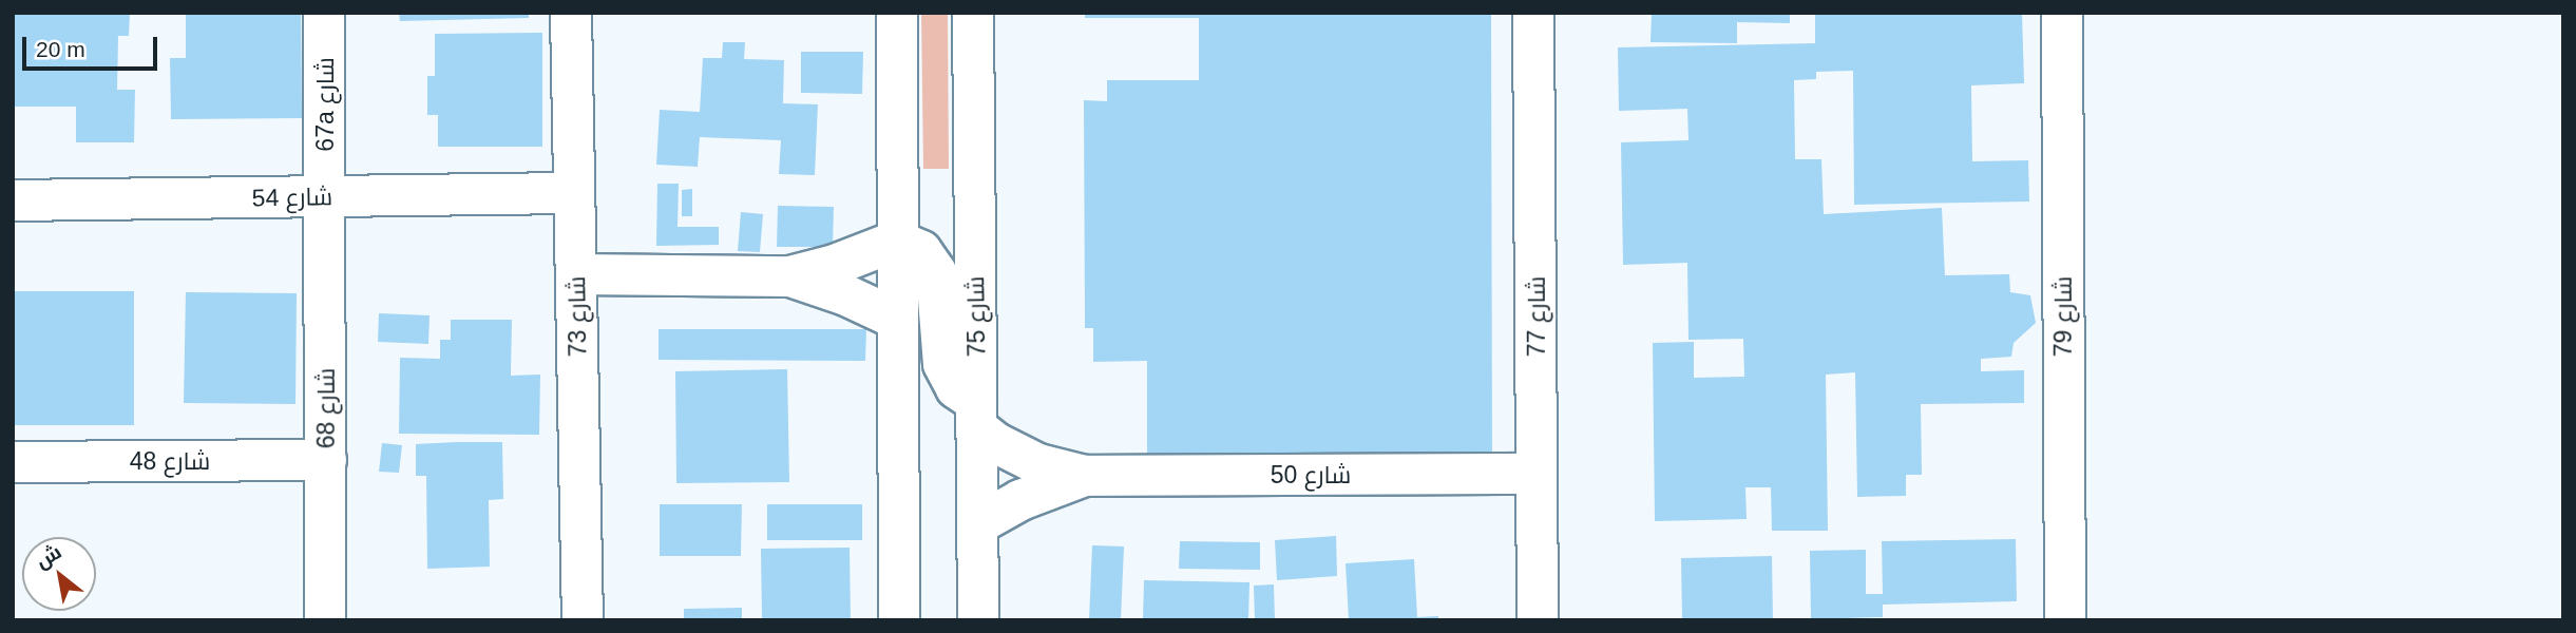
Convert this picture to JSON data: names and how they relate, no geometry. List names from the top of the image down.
{
  "streets": {
    "street": [
      "67a شارع",
      "شارع 54",
      "شارع 73",
      "شارع 75",
      "شارع 77",
      "شارع 79",
      "شارع 68",
      "شارع 48",
      "شارع 50"
    ]
  },
  "crossings": [
    ["67a شارع", "شارع 54"],
    ["67a شارع", "شارع 68"],
    ["شارع 54", "شارع 73"],
    ["شارع 54", "شارع 68"],
    ["شارع 75", "شارع 50"],
    ["شارع 77", "شارع 50"],
    ["شارع 68", "شارع 48"]
  ],
  "scale_bar": "20 m",
  "north": "top left"
}
